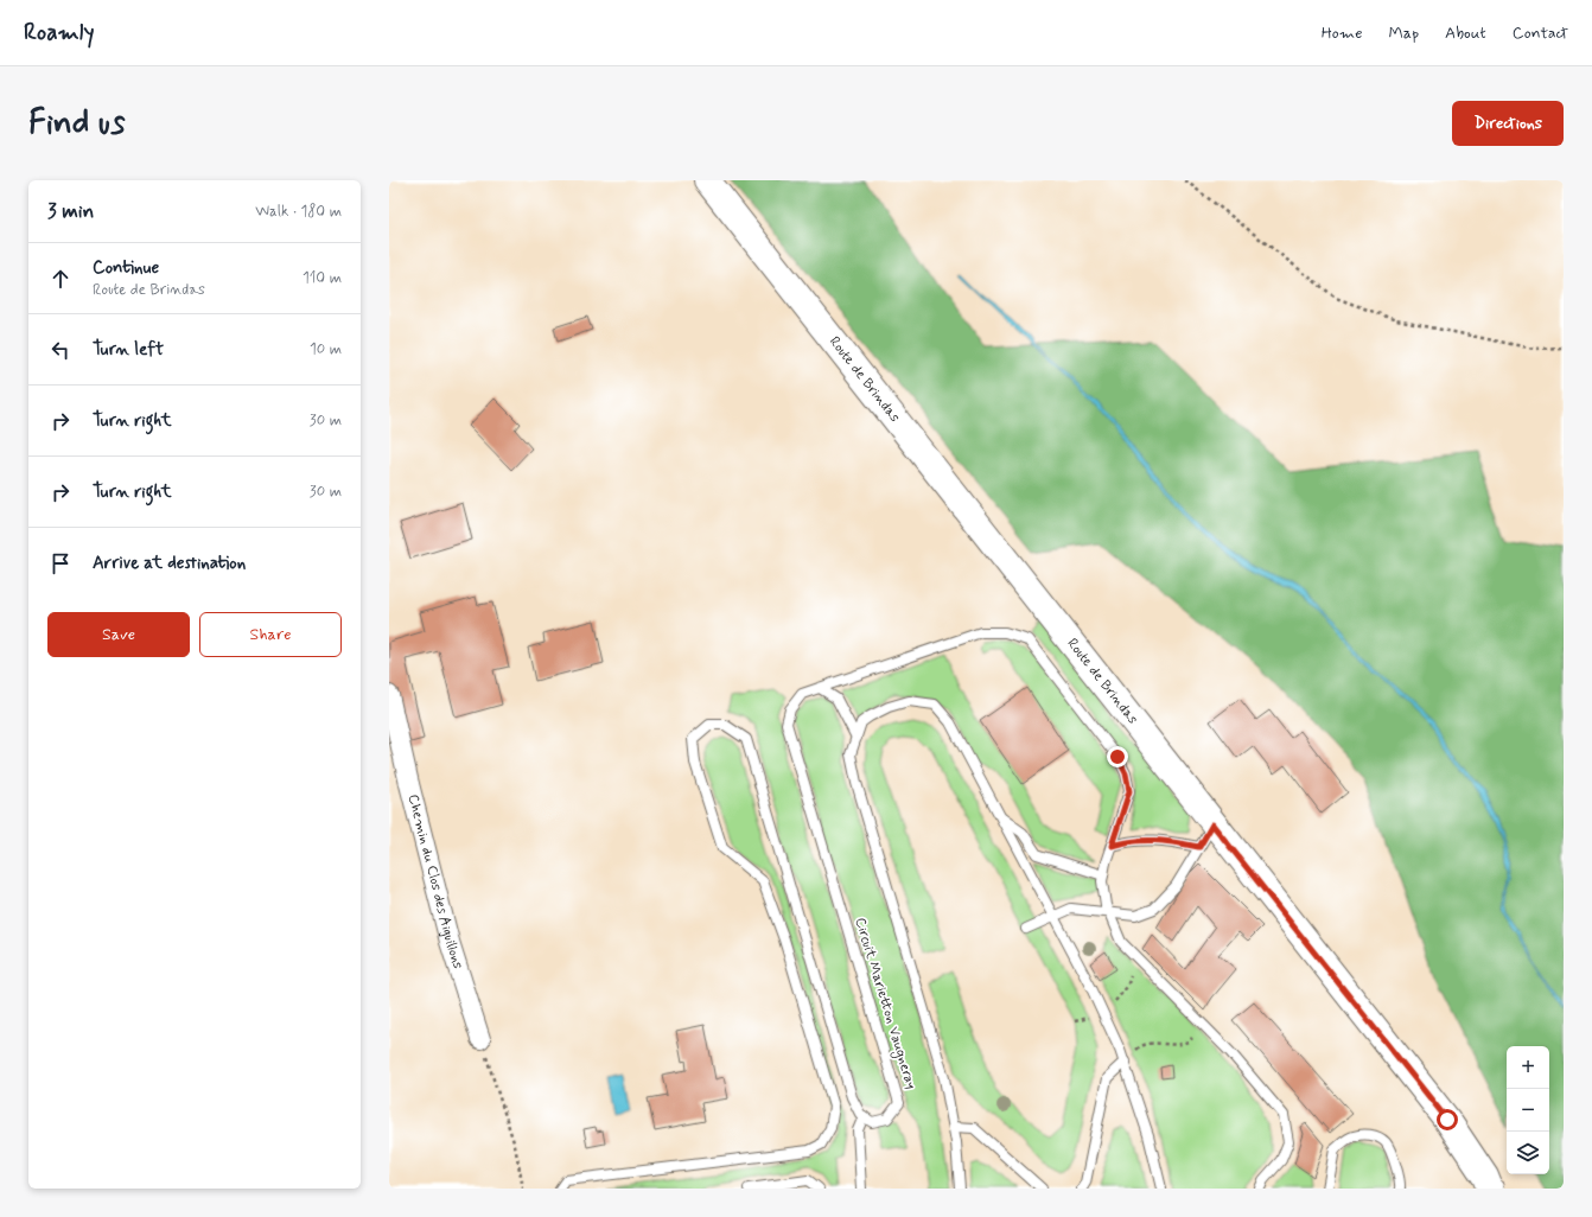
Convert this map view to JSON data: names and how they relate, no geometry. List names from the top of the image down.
{
  "streets": {
    "main road": ["Route de Brindas"],
    "street": ["Chemin du Clos des Aiguillons"],
    "lane": ["Circuit Marietton Vaugneray"]
  },
  "page": {
    "header": "Roamly",
    "nav": [
      "Home",
      "Map",
      "About",
      "Contact"
    ],
    "buttons": [
      "Directions",
      ["Save", "Share"]
    ],
    "title": "Find us",
    "heading": ["3 min", "Walk · 180 m"],
    "list": [
      ["Continue", "Route de Brindas", "110 m"],
      ["Turn left", "10 m"],
      ["Turn right", "30 m"],
      ["Turn right", "30 m"],
      "Arrive at destination"
    ],
    "map_buttons": ["+", "−"]
  }
}
